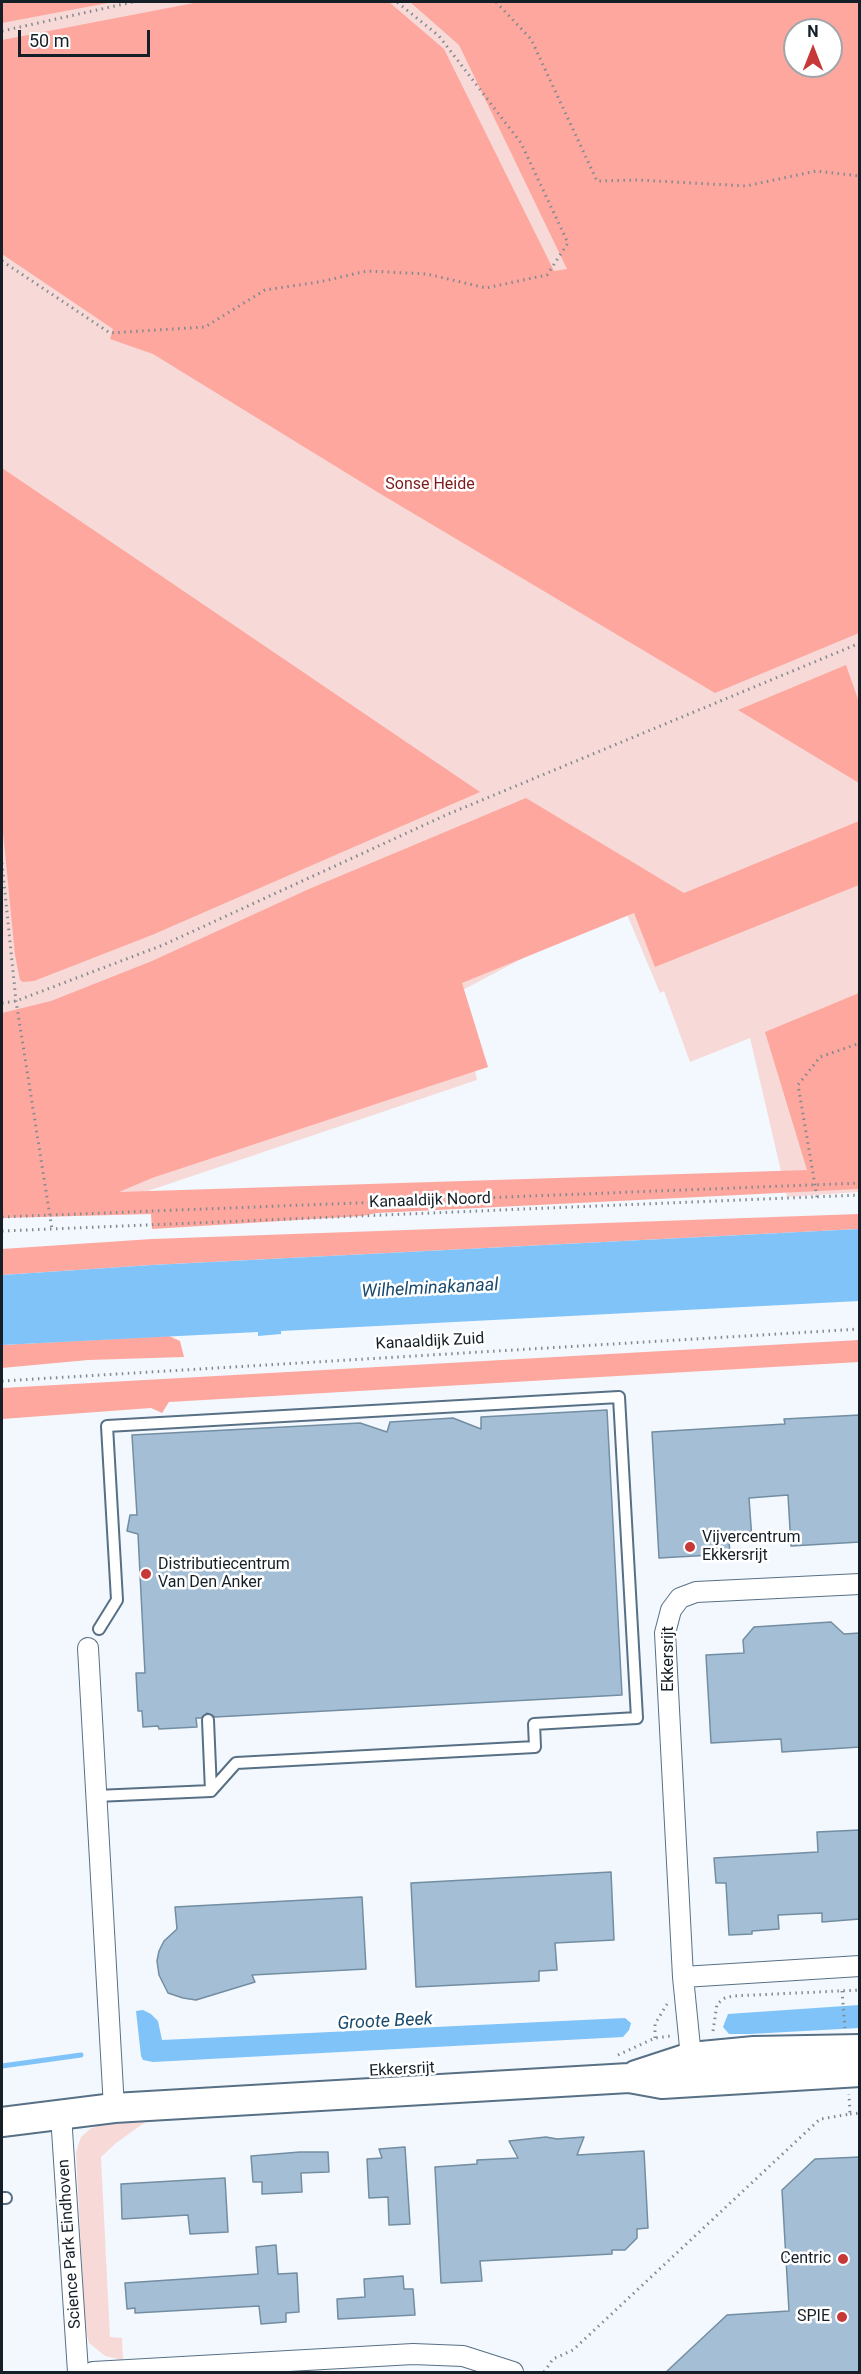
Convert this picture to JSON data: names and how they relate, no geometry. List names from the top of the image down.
{
  "streets": {
    "main road": ["Ekkersrijt"],
    "street": ["Science Park Eindhoven"],
    "path": ["Kanaaldijk Noord", "Kanaaldijk Zuid"]
  },
  "crossings": [
    ["Ekkersrijt", "Science Park Eindhoven"]
  ],
  "water": ["Wilhelminakanaal", "Groote Beek"],
  "parks": ["Sonse Heide"],
  "places": [
    "Vijvercentrum Ekkersrijt",
    "Distributiecentrum Van Den Anker",
    "Centric",
    "SPIE"
  ],
  "scale_bar": "50 m",
  "north": "top"
}
